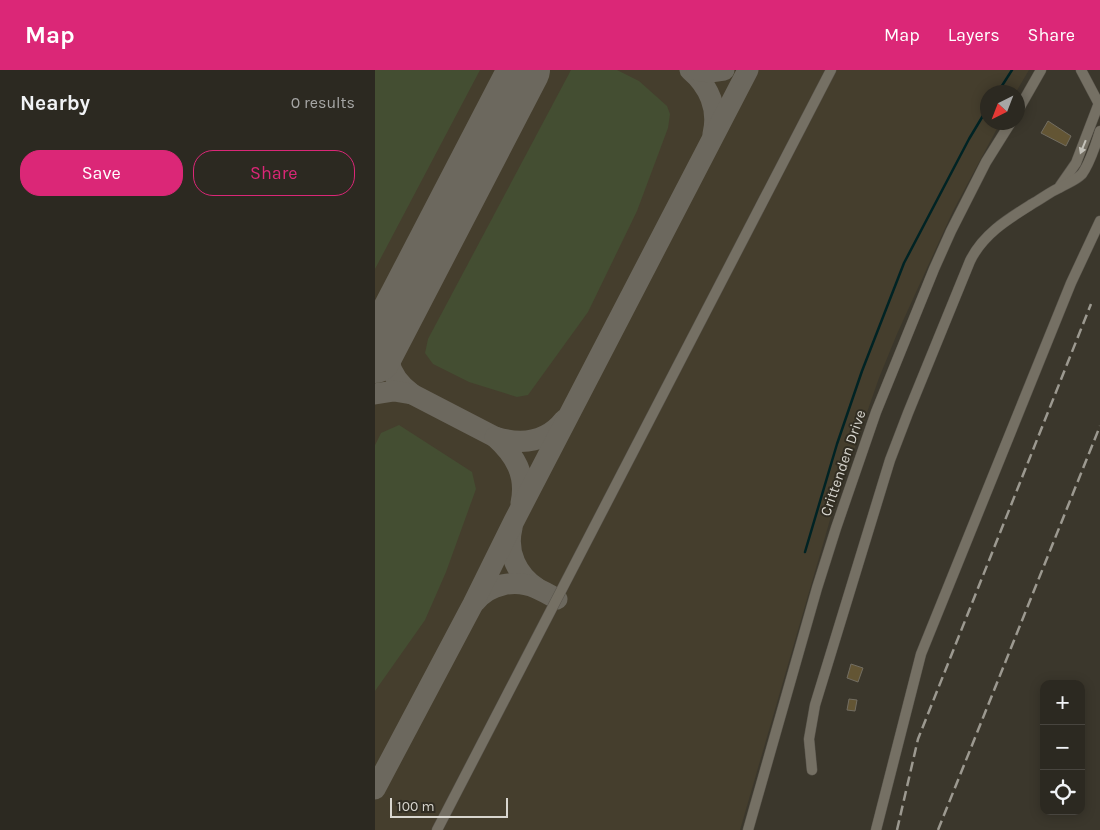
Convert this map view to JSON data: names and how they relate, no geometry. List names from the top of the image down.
{
  "streets": {
    "street": ["Crittenden Drive"]
  },
  "scale_bar": "100 m",
  "north": "bottom left",
  "page": {
    "header": "Map",
    "nav": ["Map", "Layers", "Share"],
    "heading": ["Nearby", "0 results"],
    "buttons": ["Save", "Share"],
    "map_buttons": ["+", "−"],
    "scale": "100 m"
  }
}
